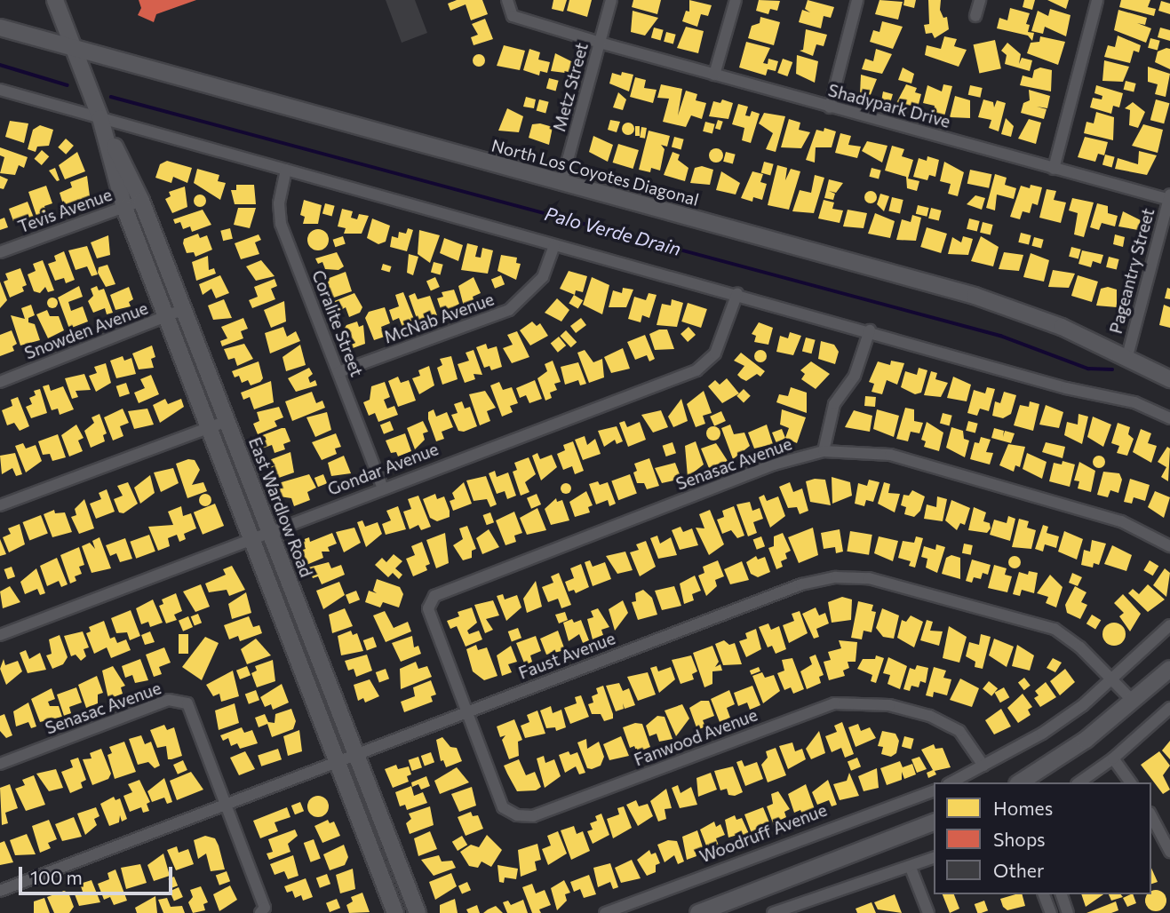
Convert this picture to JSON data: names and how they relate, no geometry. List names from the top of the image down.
{
  "streets": {
    "main road": ["North Los Coyotes Diagonal", "East Wardlow Road"],
    "street": [
      "Metz Street",
      "Shadypark Drive",
      "Tevis Avenue",
      "Pageantry Street",
      "McNab Avenue",
      "Coralite Street",
      "Snowden Avenue",
      "Senasac Avenue",
      "Gondar Avenue",
      "Faust Avenue",
      "Fanwood Avenue",
      "Woodruff Avenue"
    ]
  },
  "crossings": [
    ["Metz Street", "Shadypark Drive"],
    ["Metz Street", "North Los Coyotes Diagonal"],
    ["Shadypark Drive", "Pageantry Street"],
    ["North Los Coyotes Diagonal", "Pageantry Street"],
    ["North Los Coyotes Diagonal", "East Wardlow Road"],
    ["Tevis Avenue", "East Wardlow Road"],
    ["McNab Avenue", "Coralite Street"],
    ["Coralite Street", "Gondar Avenue"],
    ["Snowden Avenue", "East Wardlow Road"],
    ["Senasac Avenue", "Faust Avenue"],
    ["Senasac Avenue", "Fanwood Avenue"],
    ["Gondar Avenue", "East Wardlow Road"],
    ["East Wardlow Road", "Faust Avenue"],
    ["Faust Avenue", "Fanwood Avenue"]
  ],
  "water": ["Palo Verde Drain"],
  "legend": ["Homes", "Shops", "Other"],
  "scale_bar": "100 m"
}
